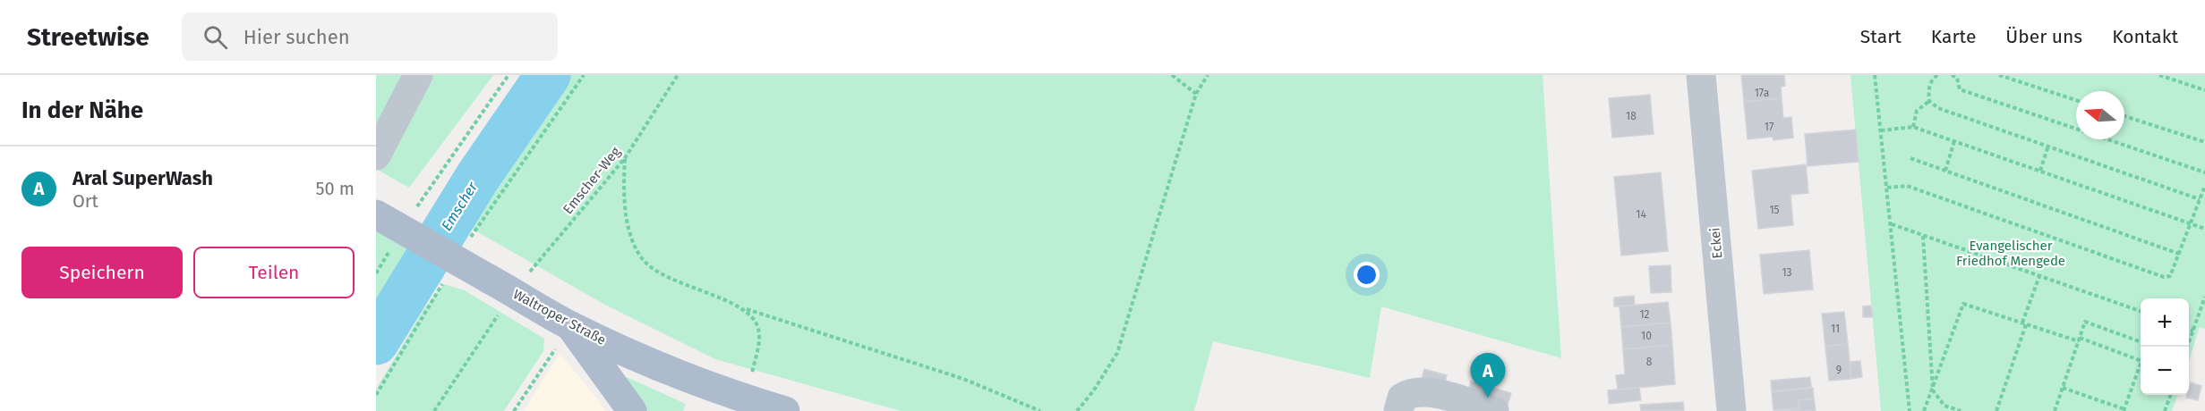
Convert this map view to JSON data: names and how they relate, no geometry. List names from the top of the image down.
{
  "streets": {
    "main road": ["Waltroper Straße"],
    "street": ["Eckei"],
    "path": ["Emscher-Weg"]
  },
  "crossings": [
    ["Emscher-Weg", "Waltroper Straße"]
  ],
  "water": ["Emscher"],
  "parks": ["Evangelischer Friedhof Mengede"],
  "house_numbers": [
    "17a",
    "18",
    "17",
    "15",
    "14",
    "13",
    "12",
    "11",
    "10",
    "8",
    "9"
  ],
  "north": "left",
  "page": {
    "header": "Streetwise",
    "search": "Hier suchen",
    "nav": [
      "Start",
      "Karte",
      "Über uns",
      "Kontakt"
    ],
    "heading": "In der Nähe",
    "list": [
      {
        "mark": "A",
        "name": "Aral SuperWash",
        "note": "Ort",
        "value": "50 m"
      }
    ],
    "buttons": ["Speichern", "Teilen"],
    "map_buttons": ["+", "−"],
    "pins": "A"
  }
}
